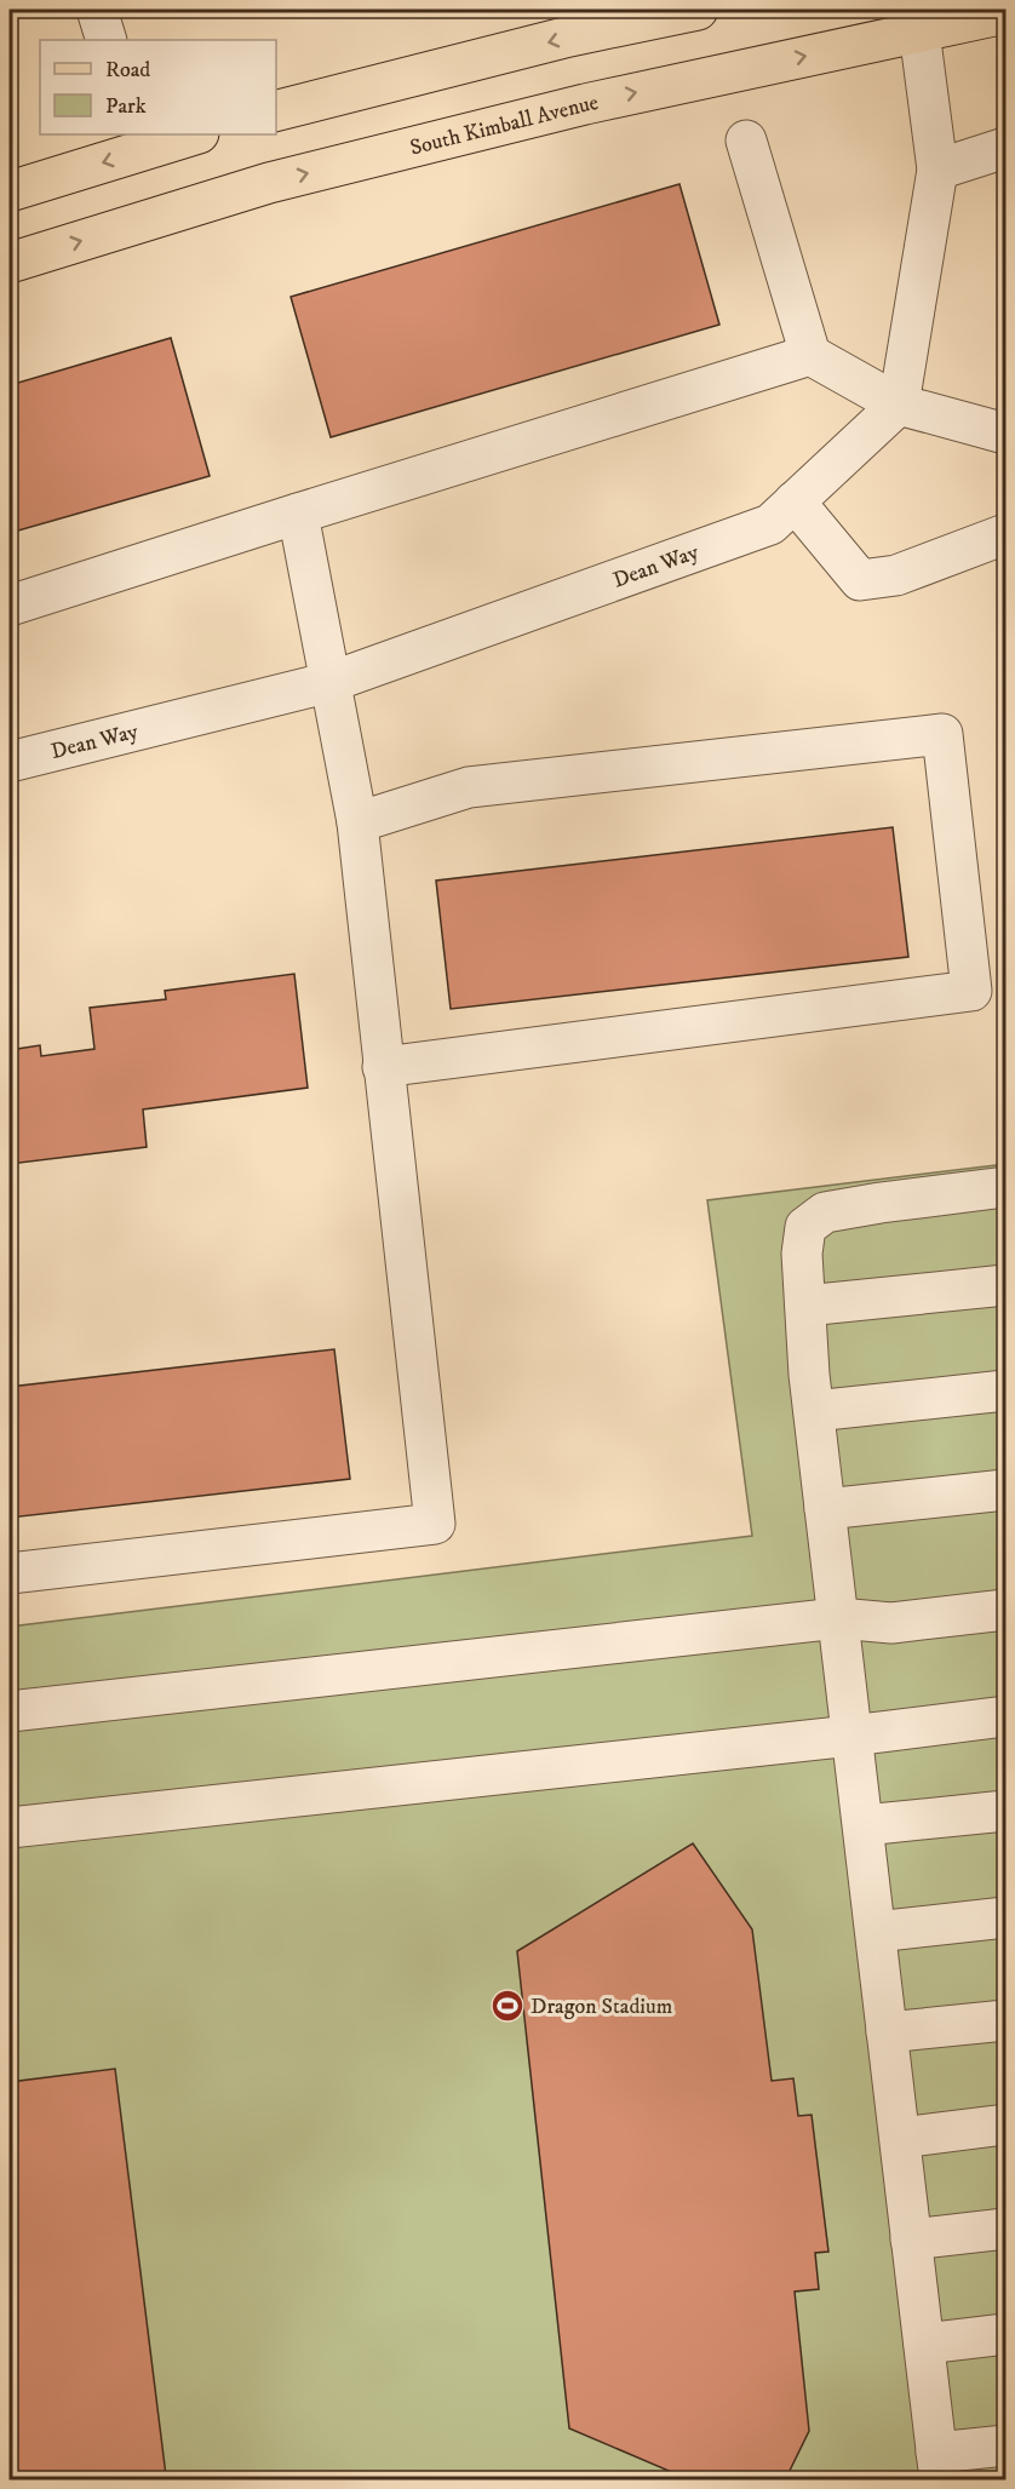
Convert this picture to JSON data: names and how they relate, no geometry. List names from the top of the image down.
{
  "streets": {
    "main road": ["South Kimball Avenue"],
    "lane": ["Dean Way"]
  },
  "places": {
    "sports": ["Dragon Stadium"]
  },
  "legend": ["Road", "Park"]
}
